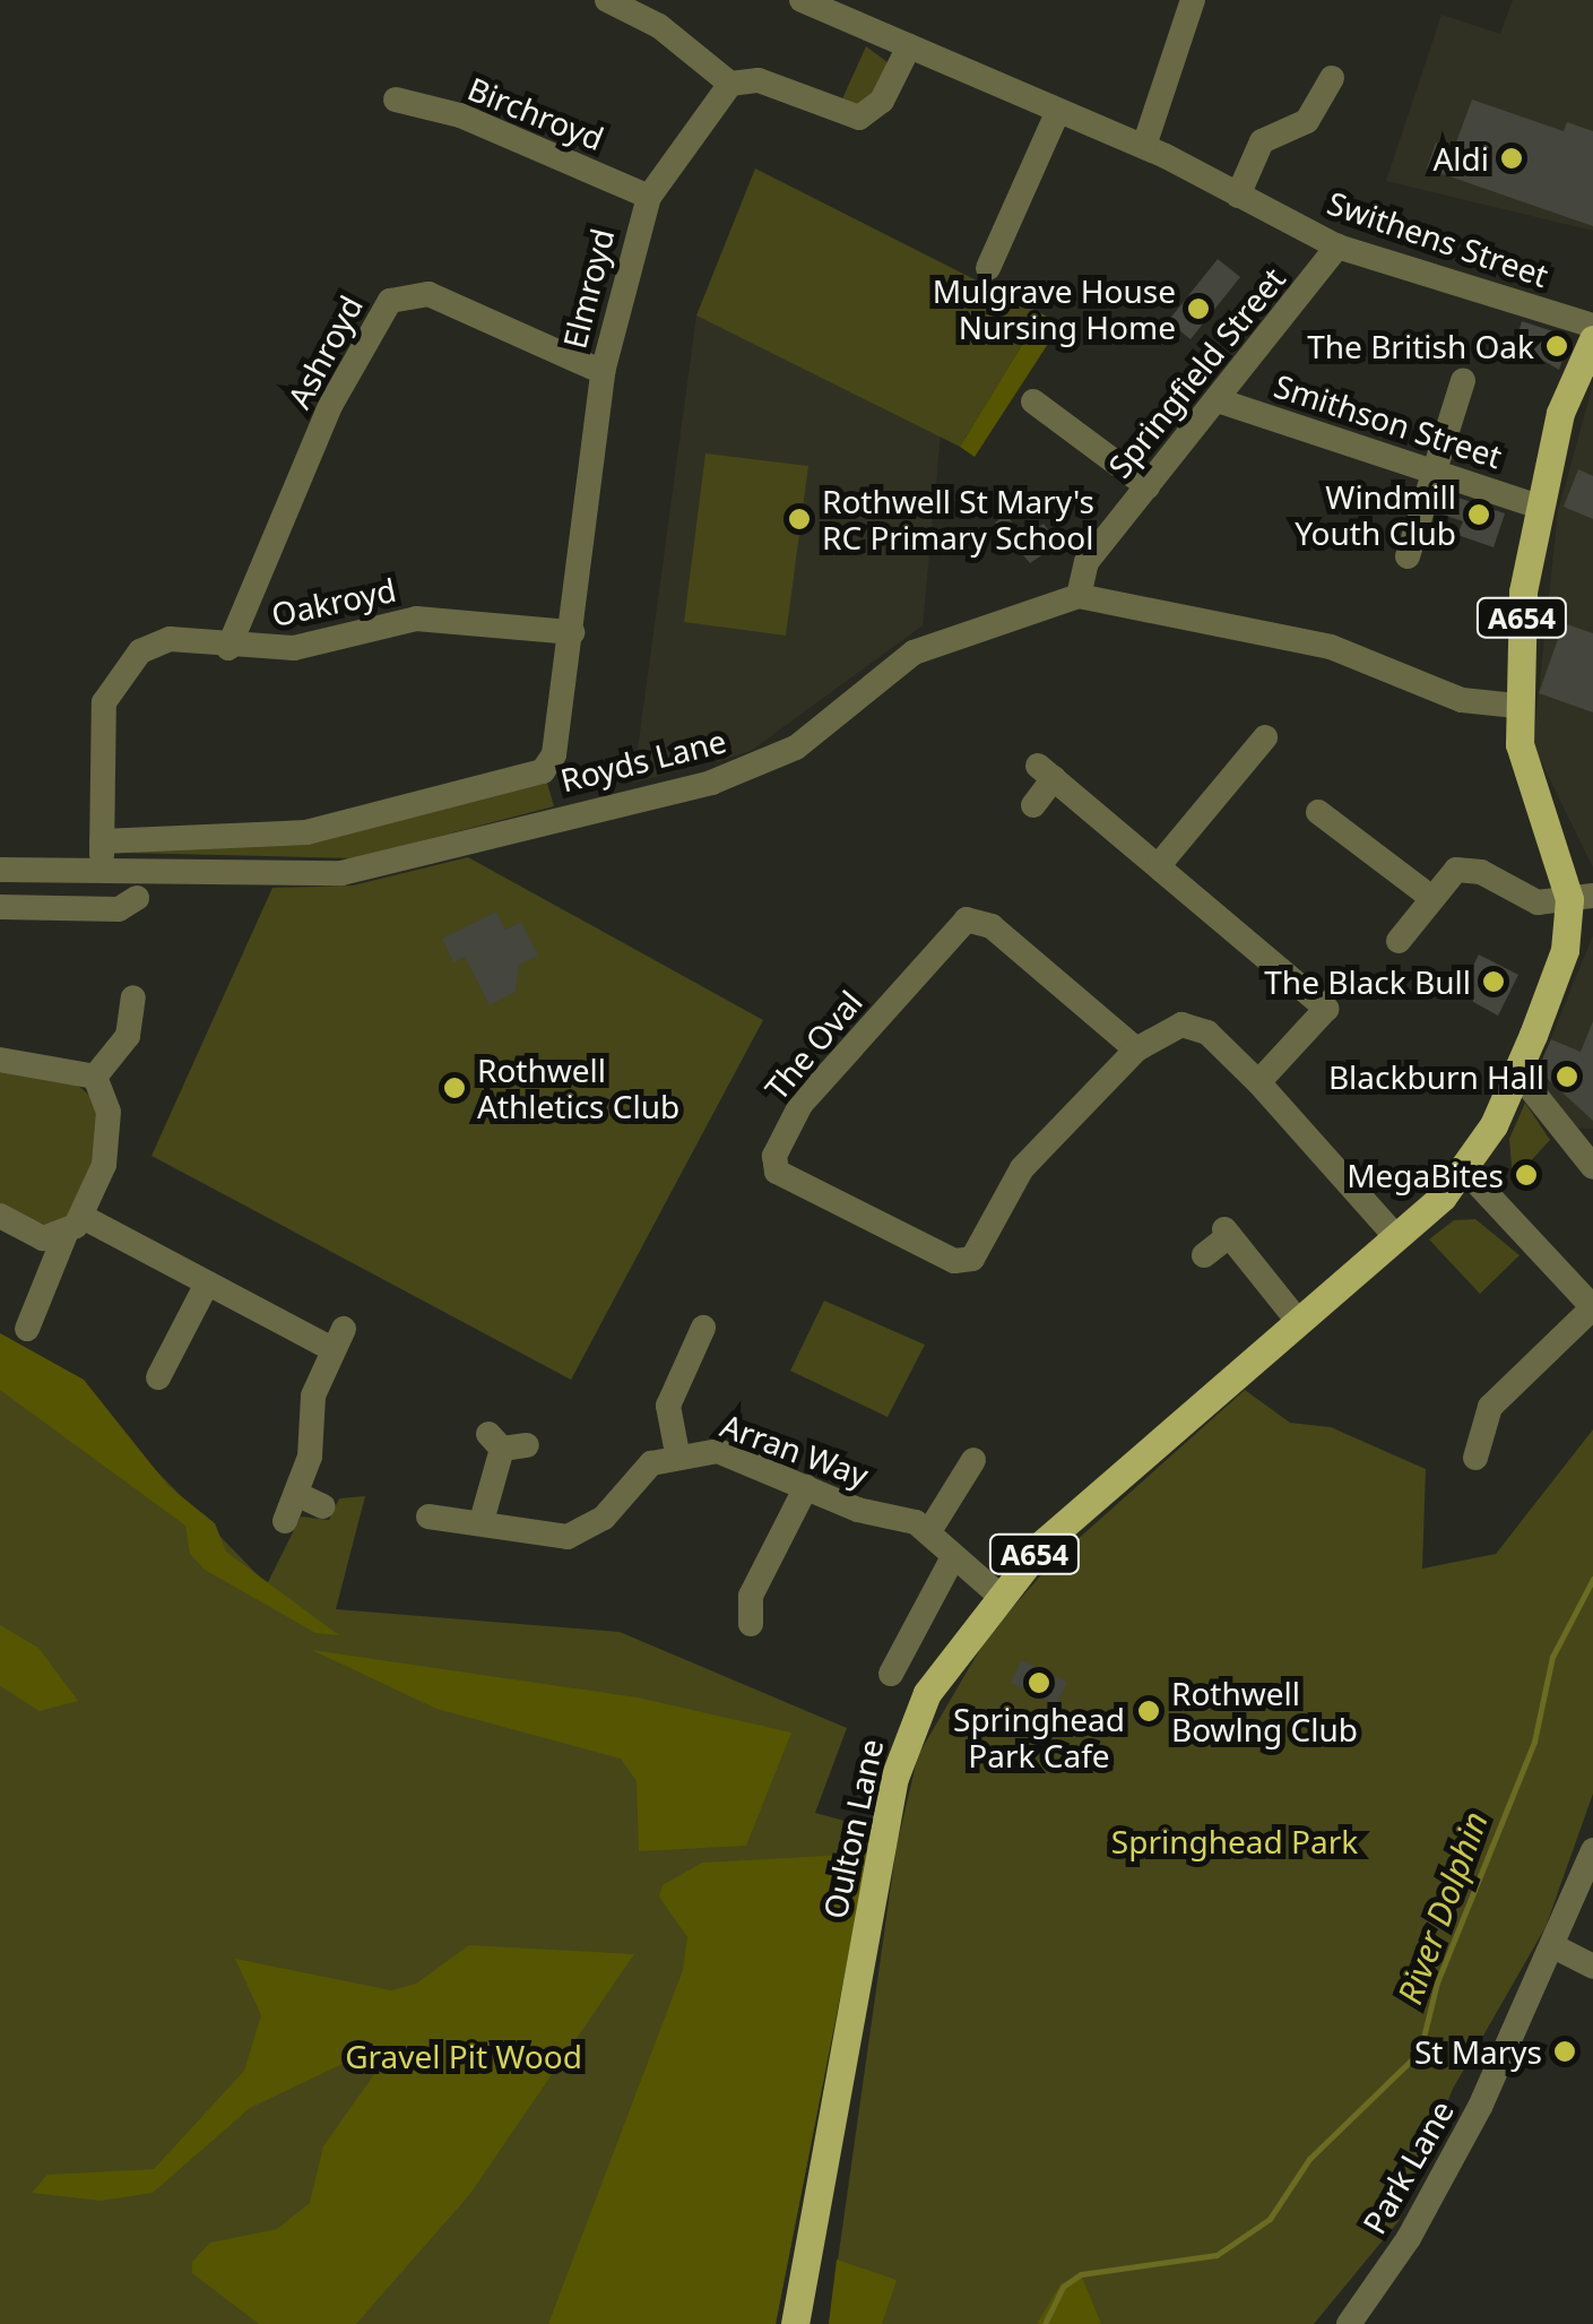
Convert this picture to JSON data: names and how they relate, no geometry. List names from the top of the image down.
{
  "streets": {
    "main road": ["A654", "Oulton Lane"],
    "street": [
      "Birchroyd",
      "Swithens Street",
      "Elmroyd",
      "Ashroyd",
      "Springfield Street",
      "Smithson Street",
      "Oakroyd",
      "Royds Lane",
      "The Oval",
      "Arran Way",
      "Park Lane"
    ]
  },
  "crossings": [
    ["Birchroyd", "Elmroyd"],
    ["Swithens Street", "Springfield Street"],
    ["Elmroyd", "Ashroyd"],
    ["Elmroyd", "Oakroyd"],
    ["Elmroyd", "Royds Lane"],
    ["Ashroyd", "Oakroyd"],
    ["Springfield Street", "Smithson Street"],
    ["Springfield Street", "Royds Lane"],
    ["Smithson Street", "A654"],
    ["Oakroyd", "Royds Lane"],
    ["A654", "Oulton Lane"],
    ["The Oval", "Oulton Lane"],
    ["Arran Way", "Oulton Lane"]
  ],
  "water": ["River Dolphin"],
  "parks": ["Springhead Park", "Gravel Pit Wood"],
  "places": [
    "Aldi",
    "Mulgrave House Nursing Home",
    "The British Oak",
    "Windmill Youth Club",
    "Rothwell St Mary's RC Primary School",
    "The Black Bull",
    "Blackburn Hall",
    "Rothwell Athletics Club",
    "MegaBites",
    "Springhead Park Cafe",
    "Rothwell Bowlng Club",
    "St Marys"
  ]
}
